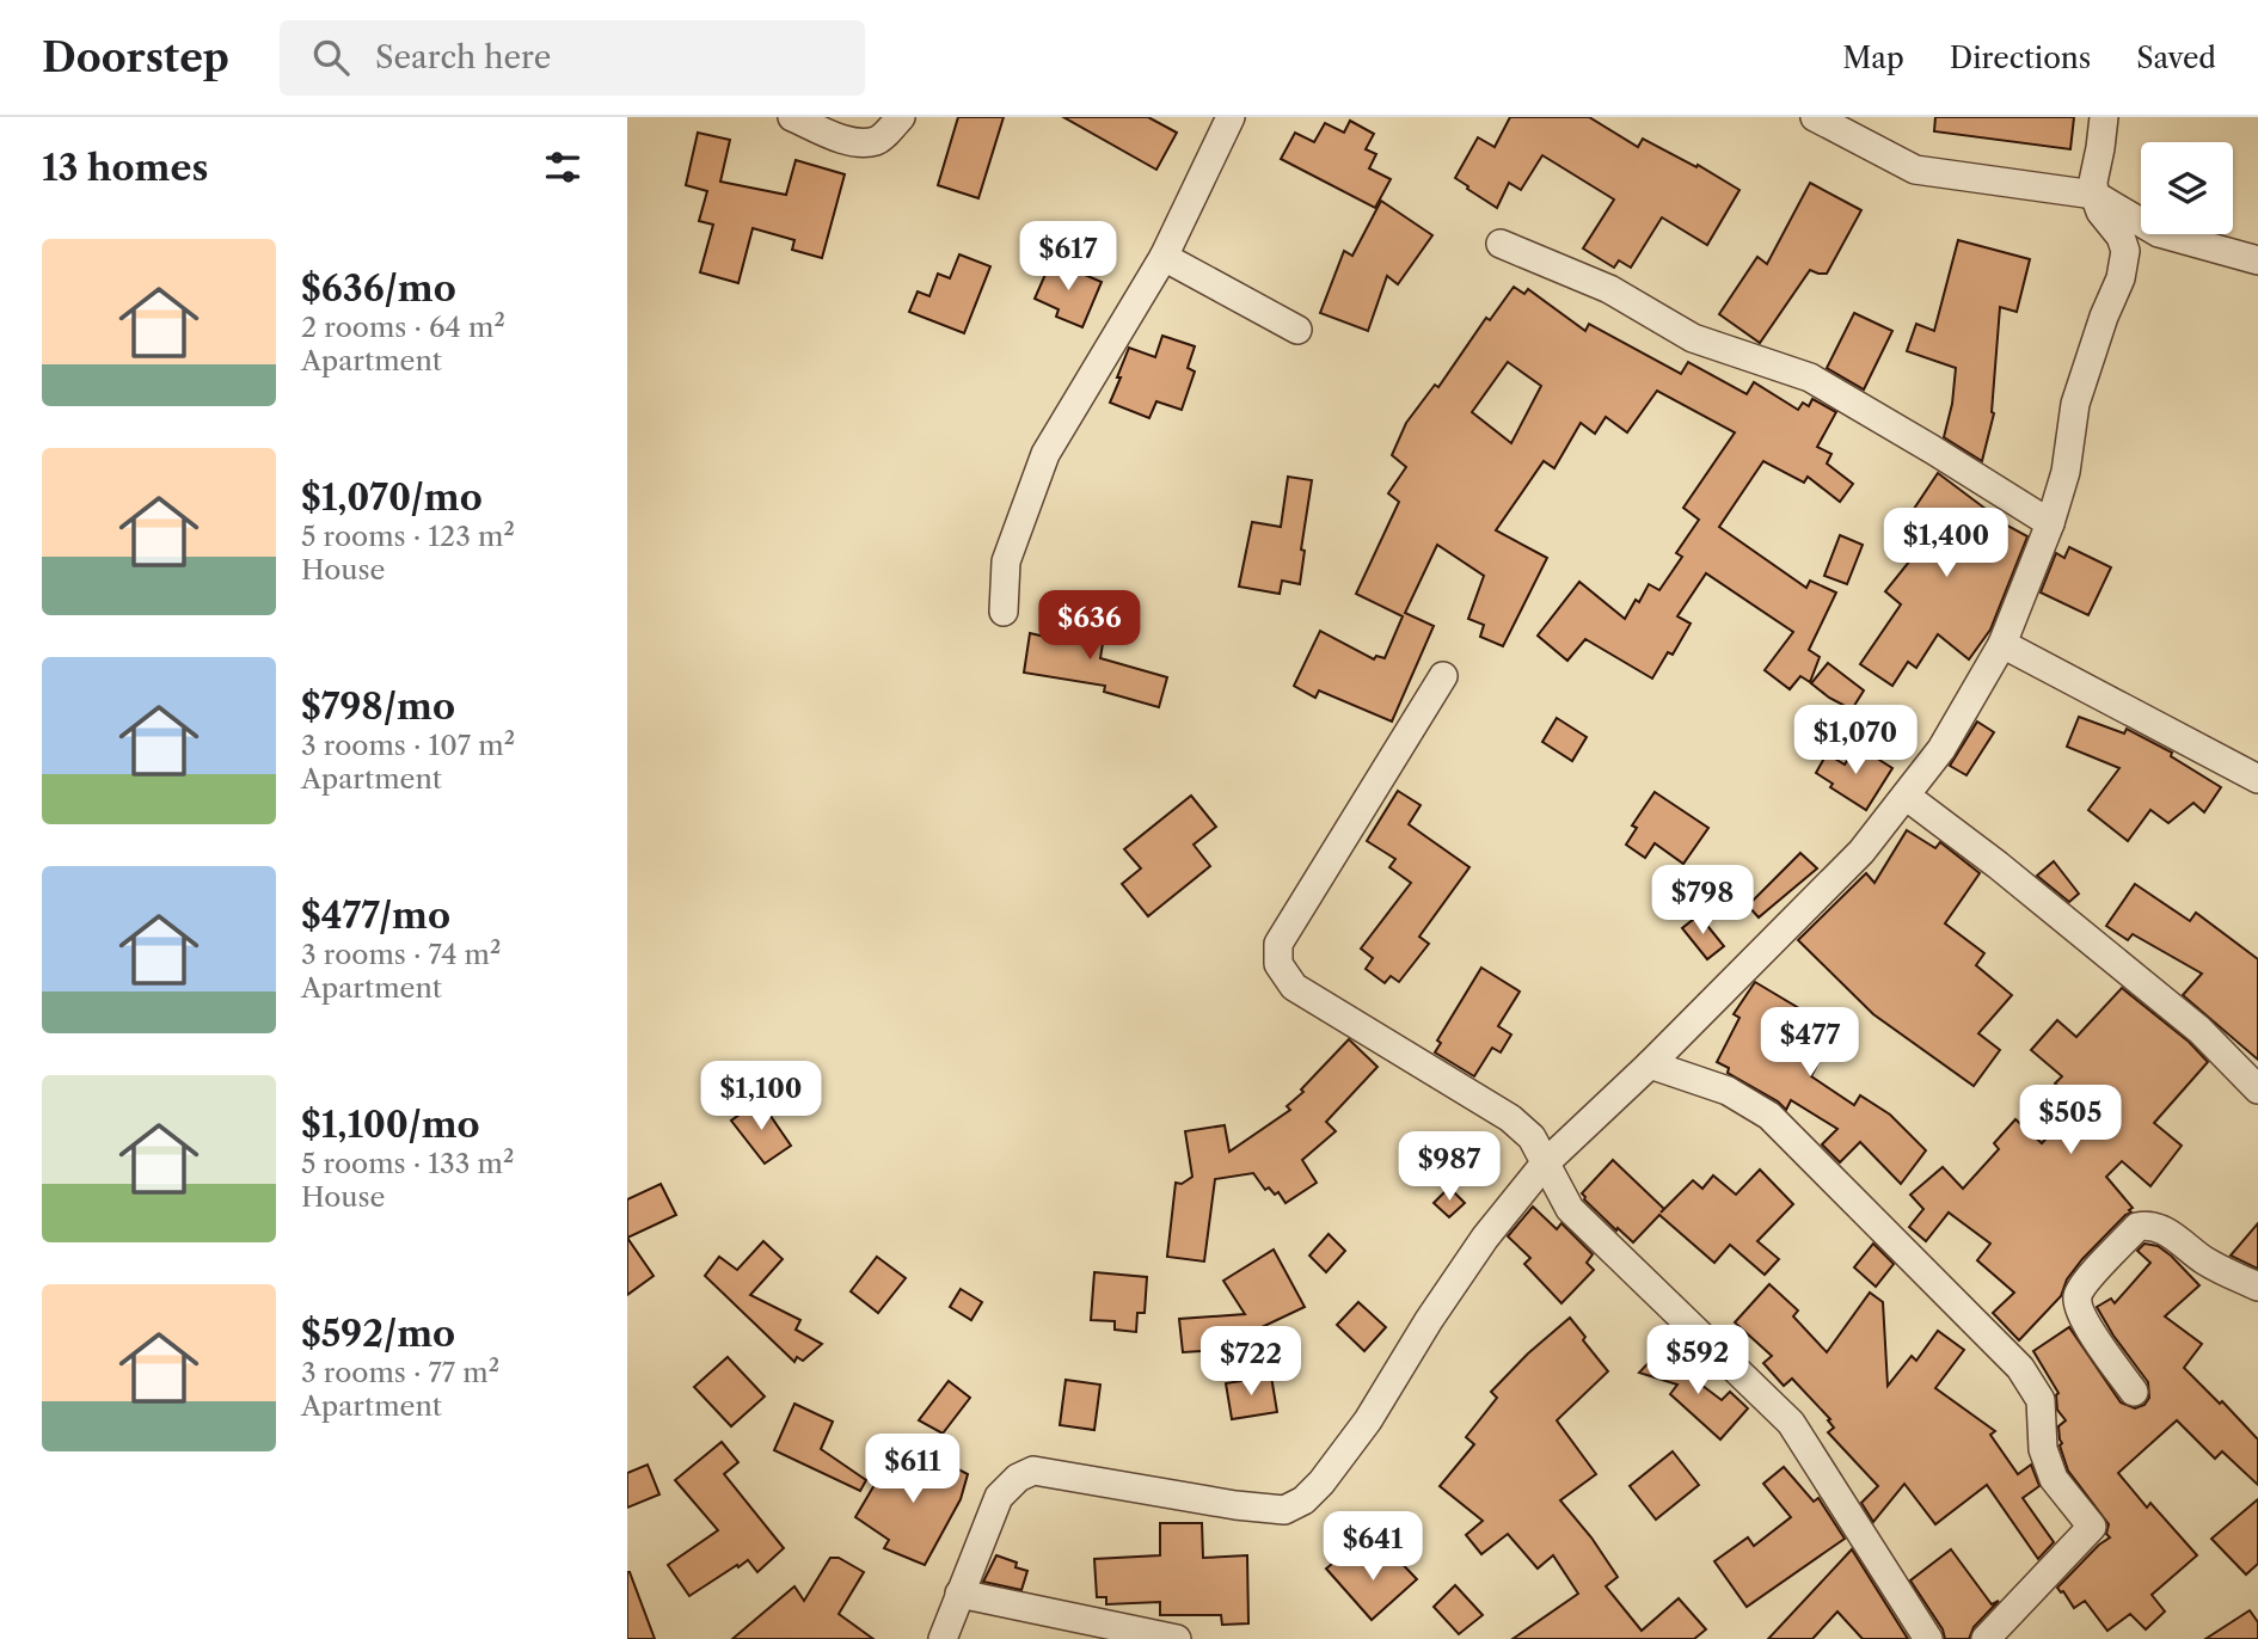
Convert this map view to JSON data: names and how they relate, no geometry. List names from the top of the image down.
{
  "page": {
    "header": "Doorstep",
    "search": "Search here",
    "nav": ["Map", "Directions", "Saved"],
    "heading": "13 homes",
    "list": [
      {
        "name": "$636/mo",
        "note": "2 rooms · 64 m² · Apartment"
      },
      {
        "name": "$1,070/mo",
        "note": "5 rooms · 123 m² · House"
      },
      {
        "name": "$798/mo",
        "note": "3 rooms · 107 m² · Apartment"
      },
      {
        "name": "$477/mo",
        "note": "3 rooms · 74 m² · Apartment"
      },
      {
        "name": "$1,100/mo",
        "note": "5 rooms · 133 m² · House"
      },
      {
        "name": "$592/mo",
        "note": "3 rooms · 77 m² · Apartment"
      }
    ],
    "price": [
      "$617",
      "$1,400",
      "$636",
      "$1,070",
      "$798",
      "$477",
      "$1,100",
      "$505",
      "$987",
      "$592",
      "$722",
      "$611",
      "$641"
    ]
  }
}
